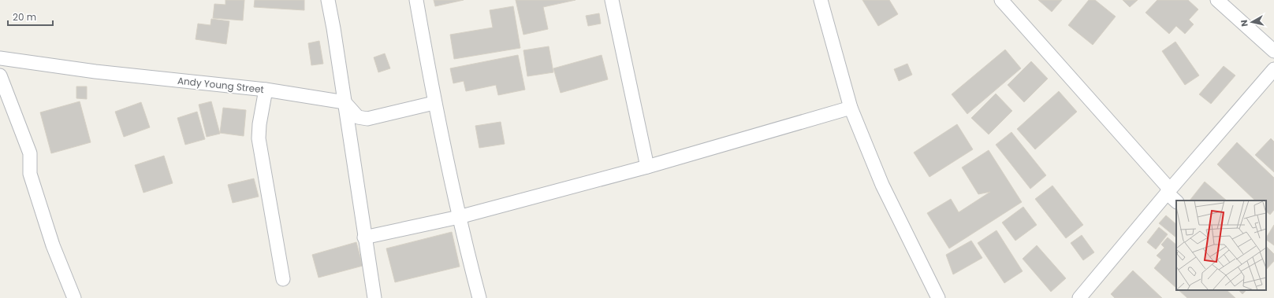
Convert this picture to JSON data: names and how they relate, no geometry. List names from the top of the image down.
{
  "streets": {
    "street": ["Andy Young Street"]
  },
  "scale_bar": "20 m",
  "north": "left"
}
